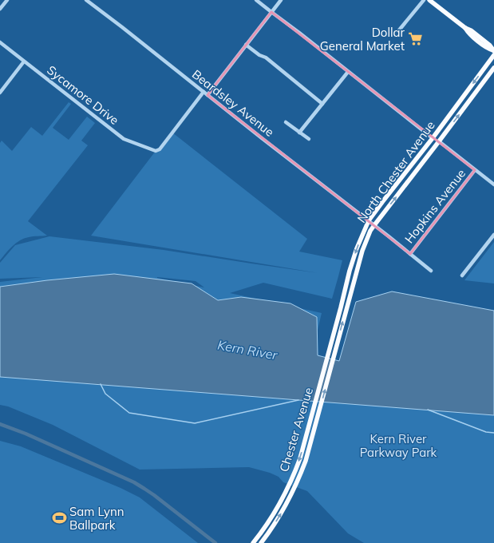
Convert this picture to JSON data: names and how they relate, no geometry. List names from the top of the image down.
{
  "streets": {
    "main road": ["North Chester Avenue", "Chester Avenue"],
    "street": ["Sycamore Drive", "Beardsley Avenue", "Hopkins Avenue"]
  },
  "crossings": [
    ["Sycamore Drive", "Beardsley Avenue"],
    ["Beardsley Avenue", "North Chester Avenue"],
    ["Beardsley Avenue", "Hopkins Avenue"],
    ["North Chester Avenue", "Chester Avenue"]
  ],
  "water": ["Kern River"],
  "parks": ["Kern River Parkway Park"],
  "places": {
    "supermarket": ["Dollar General Market"],
    "sports": ["Sam Lynn Ballpark"]
  }
}
